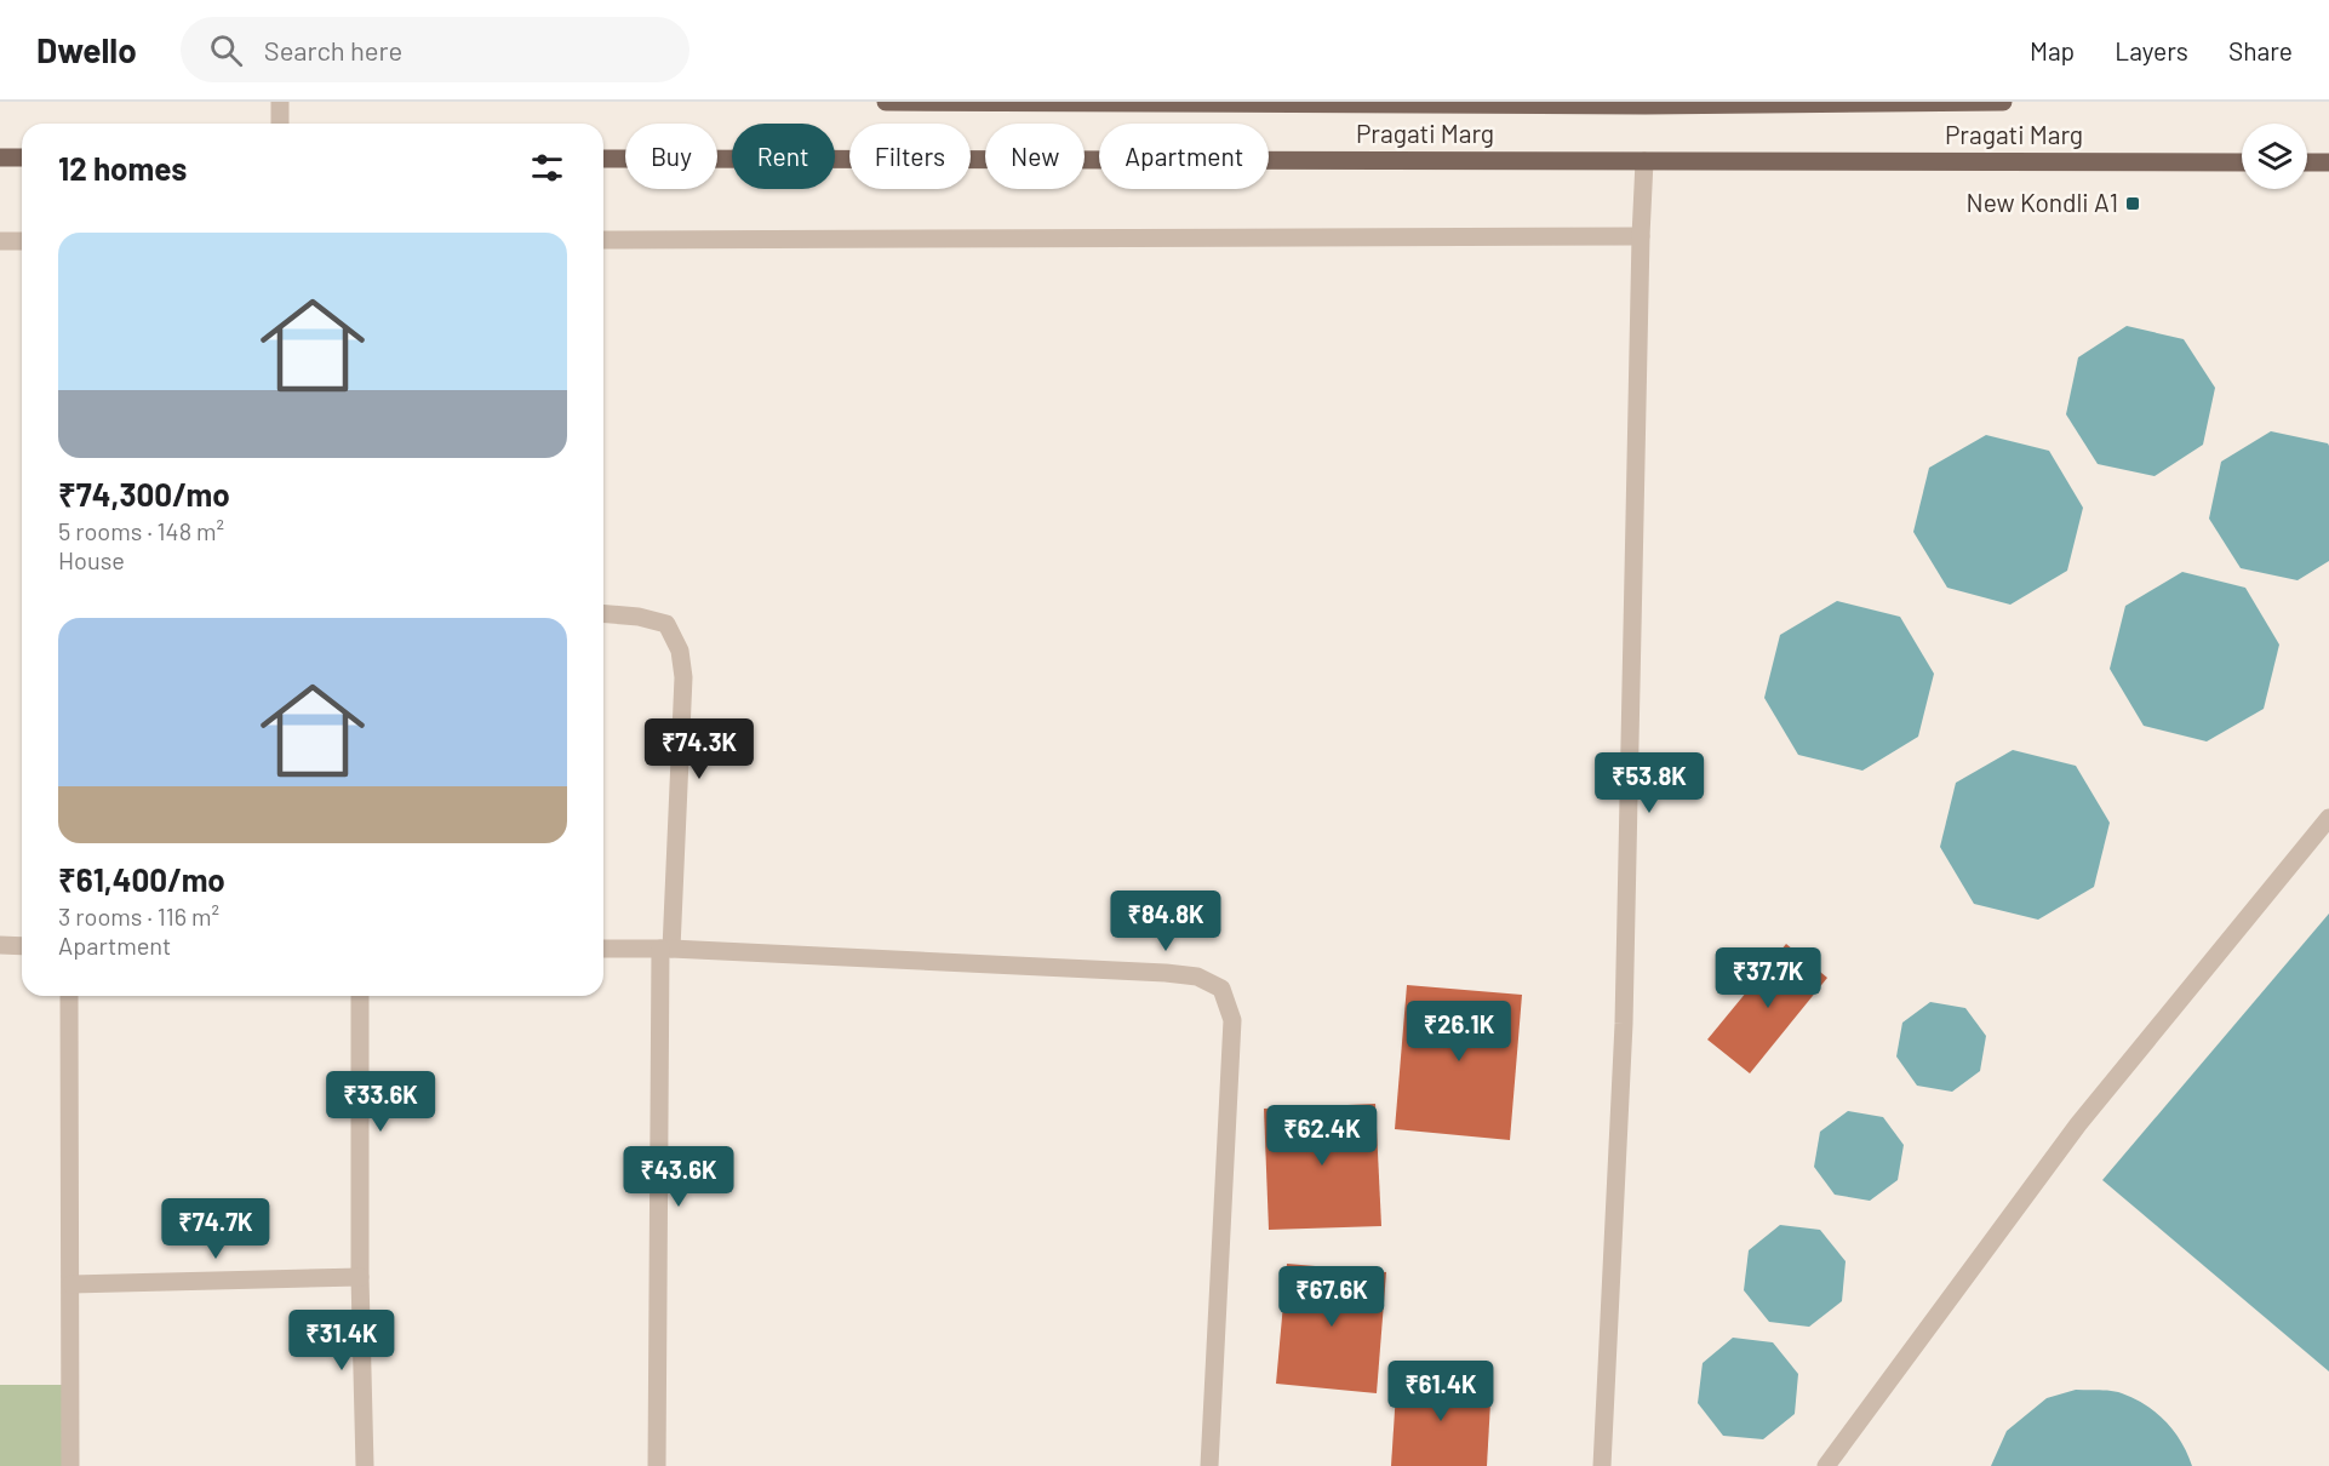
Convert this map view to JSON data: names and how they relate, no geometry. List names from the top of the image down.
{
  "streets": {
    "main road": ["Pragati Marg"]
  },
  "places": {
    "transit": ["New Kondli A1"]
  },
  "page": {
    "header": "Dwello",
    "search": "Search here",
    "nav": ["Map", "Layers", "Share"],
    "chip": [
      "Buy",
      "Rent",
      "Filters",
      "New",
      "Apartment"
    ],
    "heading": "12 homes",
    "list": [
      {
        "name": "₹74,300/mo",
        "note": "5 rooms · 148 m² · House"
      },
      {
        "name": "₹61,400/mo",
        "note": "3 rooms · 116 m² · Apartment"
      }
    ],
    "price": [
      "₹74.3K",
      "₹53.8K",
      "₹84.8K",
      "₹37.7K",
      "₹26.1K",
      "₹33.6K",
      "₹62.4K",
      "₹43.6K",
      "₹74.7K",
      "₹67.6K",
      "₹31.4K",
      "₹61.4K"
    ]
  }
}
